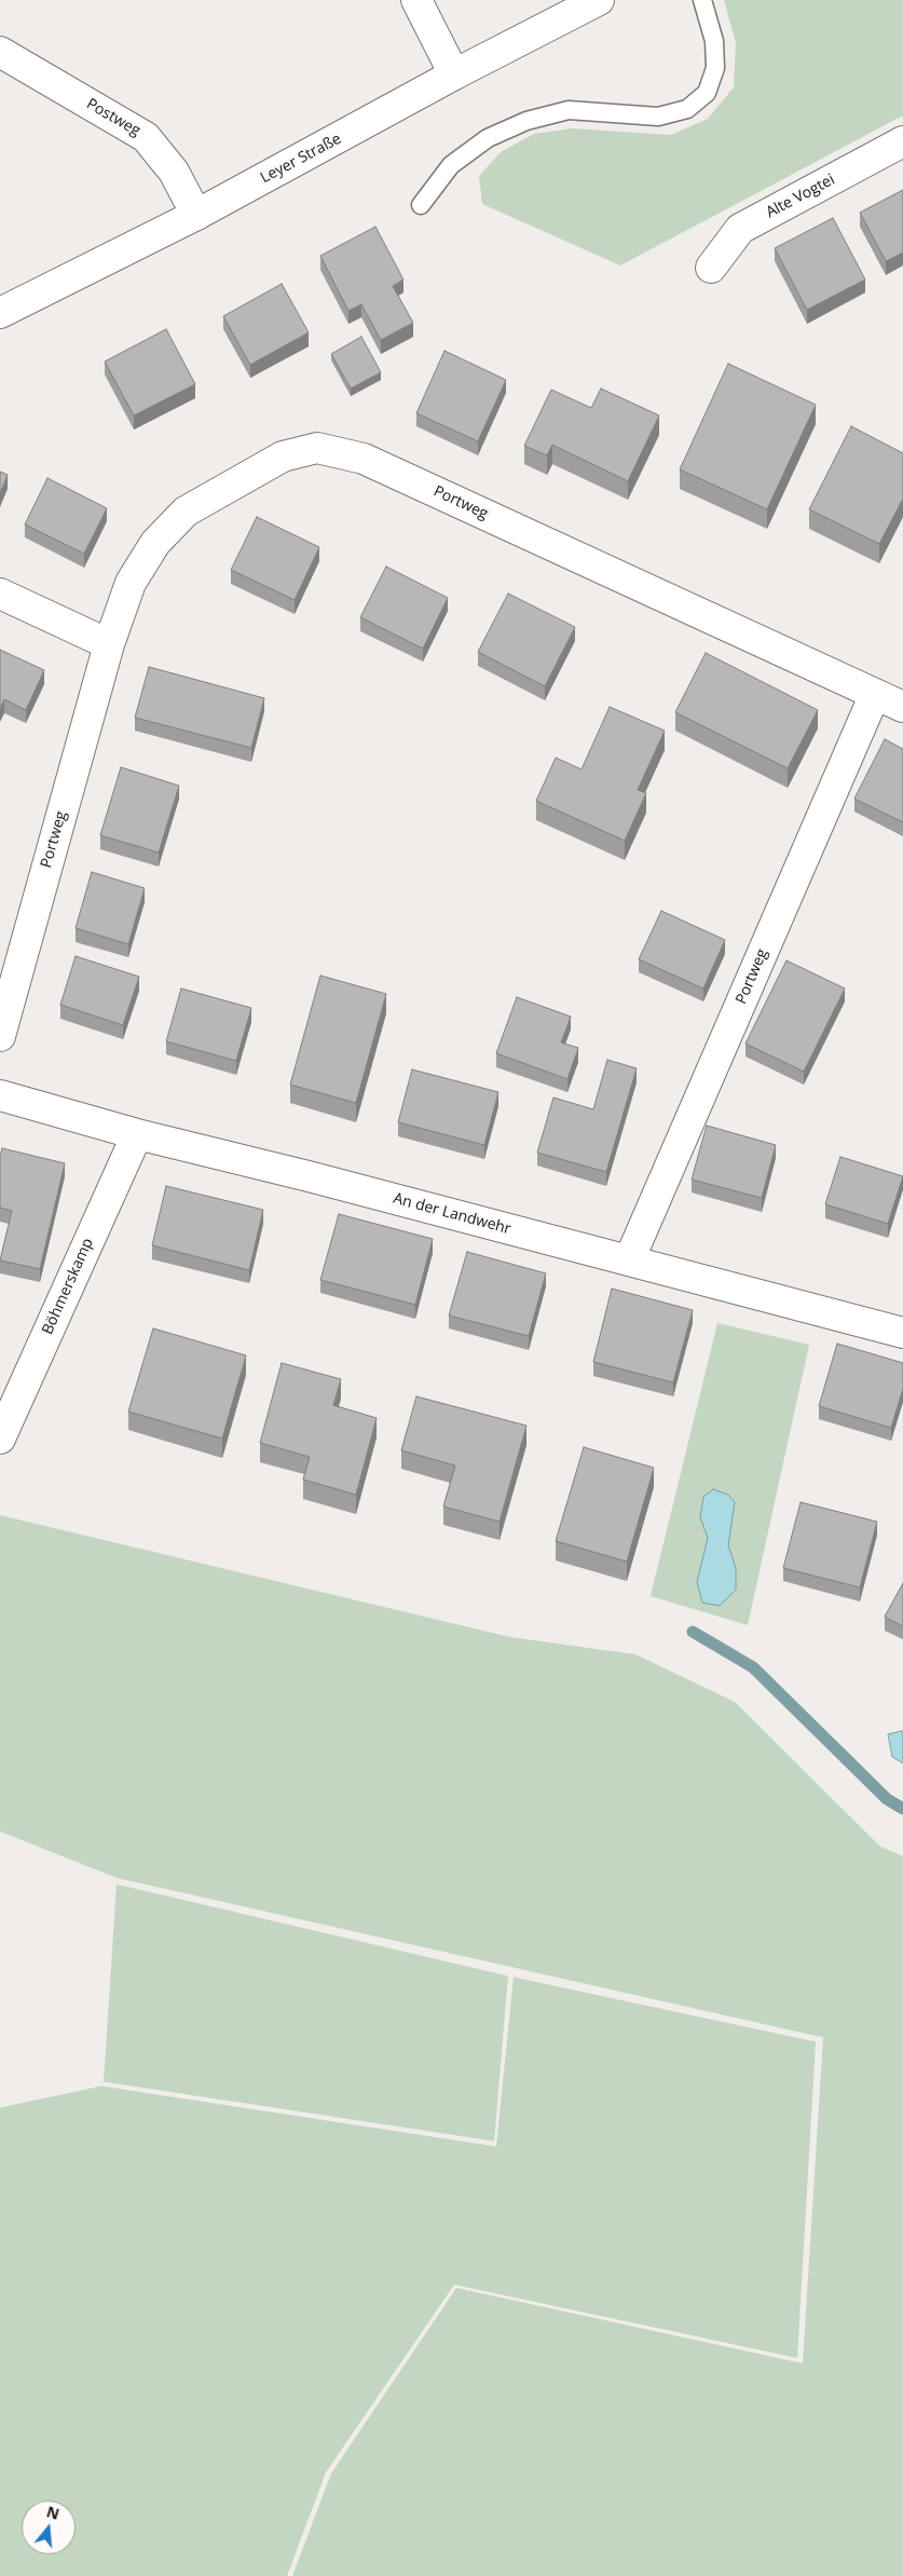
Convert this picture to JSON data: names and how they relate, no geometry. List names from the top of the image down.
{
  "streets": {
    "main road": [
      "Postweg",
      "Leyer Straße",
      "Alte Vogtei",
      "Portweg",
      "An der Landwehr",
      "Böhmerskamp"
    ]
  },
  "crossings": [
    ["Postweg", "Leyer Straße"],
    ["Portweg", "An der Landwehr"],
    ["An der Landwehr", "Böhmerskamp"]
  ],
  "north": "top"
}
